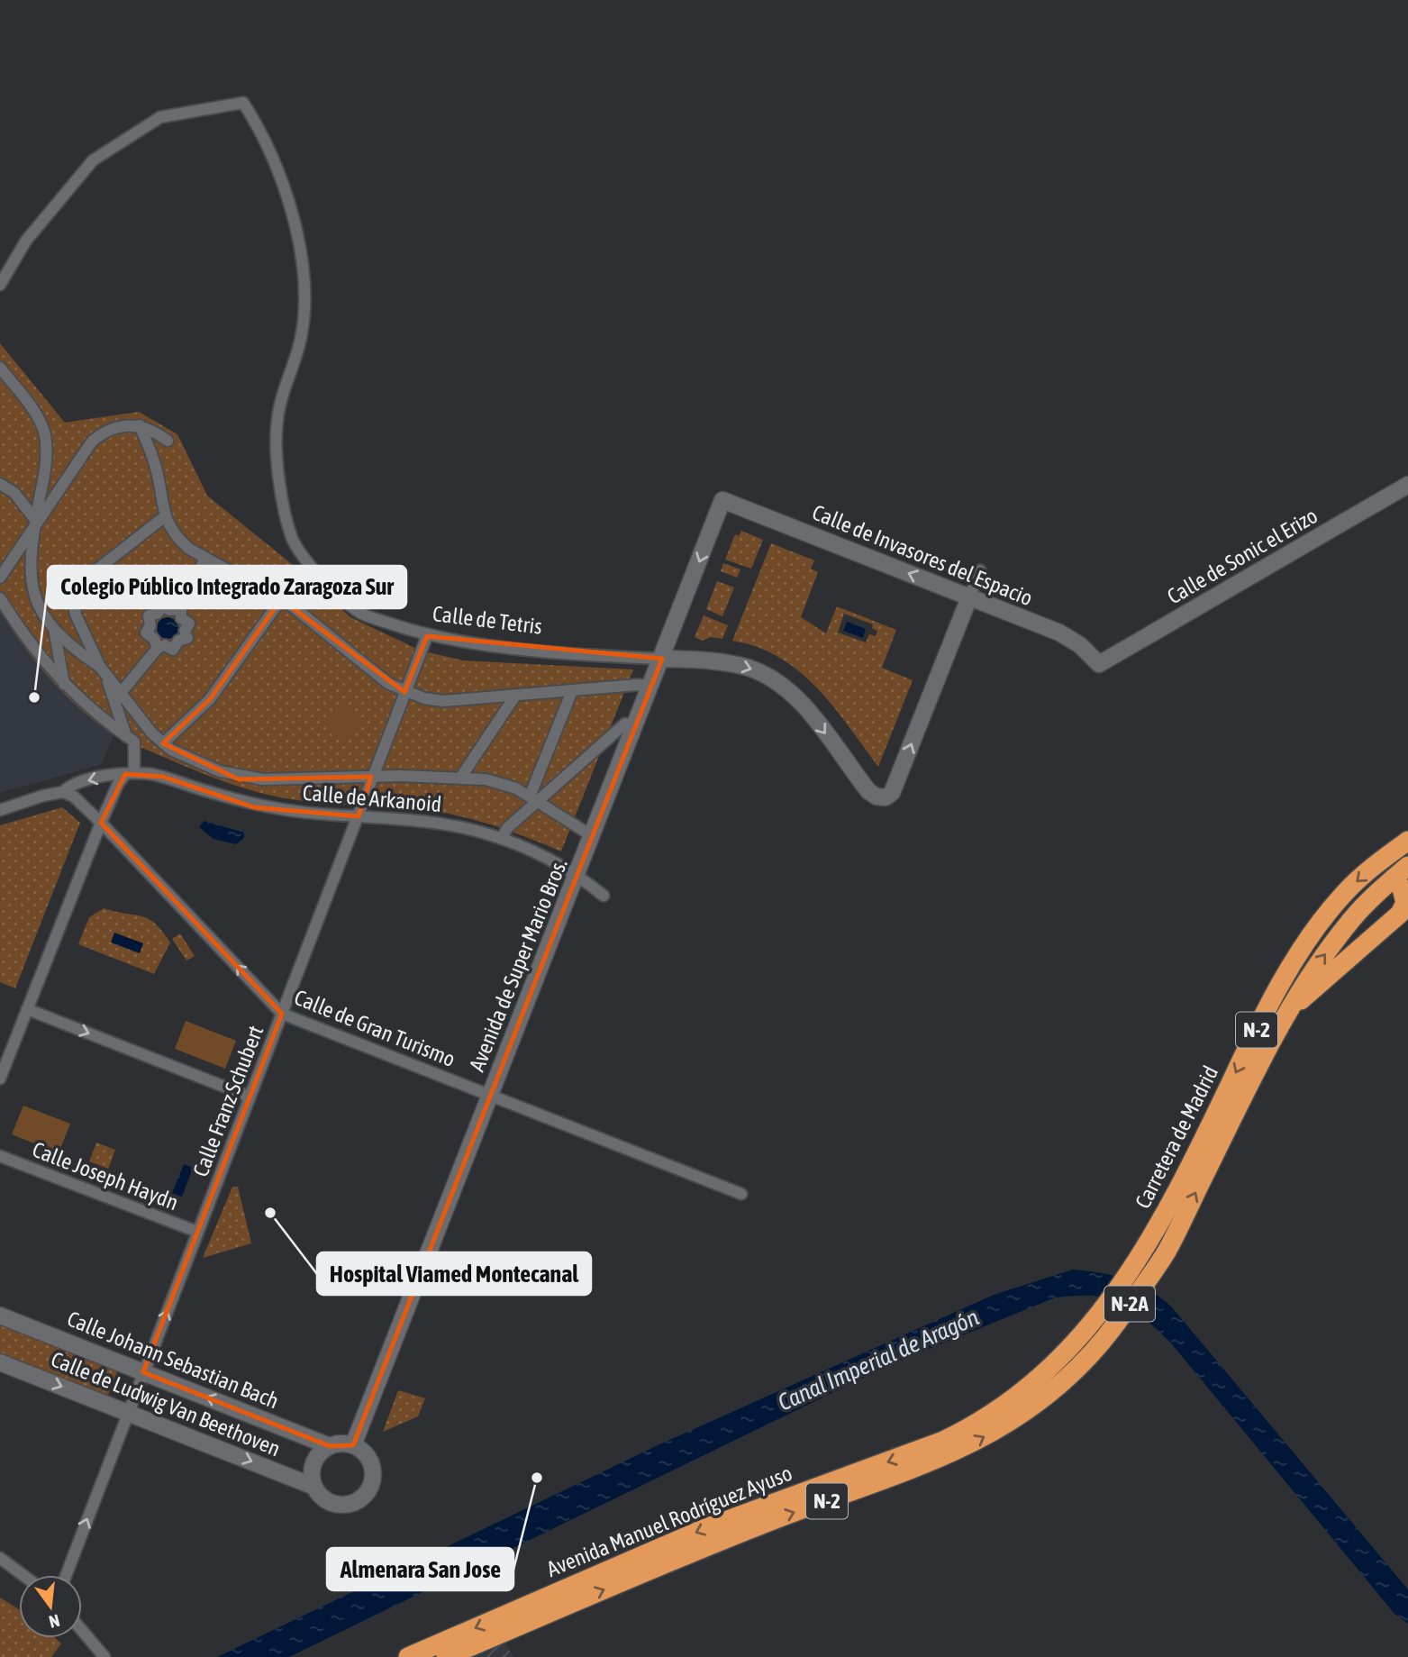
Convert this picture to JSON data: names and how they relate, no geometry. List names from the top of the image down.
{
  "streets": {
    "highway": [
      "N-2",
      "Carretera de Madrid",
      "N-2A",
      "Avenida Manuel Rodríguez Ayuso"
    ],
    "street": [
      "Calle de Invasores del Espacio",
      "Calle de Sonic el Erizo",
      "Calle de Tetris",
      "Calle de Arkanoid",
      "Avenida de Super Mario Bros.",
      "Calle de Gran Turismo",
      "Calle Franz Schubert",
      "Calle Joseph Haydn",
      "Calle Johann Sebastian Bach",
      "Calle de Ludwig Van Beethoven"
    ]
  },
  "crossings": [
    ["Calle de Invasores del Espacio", "Calle de Sonic el Erizo"],
    ["Calle de Invasores del Espacio", "Calle de Tetris"],
    ["Calle de Invasores del Espacio", "Avenida de Super Mario Bros."],
    ["Calle de Tetris", "Avenida de Super Mario Bros."],
    ["Calle de Tetris", "Calle Franz Schubert"],
    ["Calle de Arkanoid", "Avenida de Super Mario Bros."],
    ["Calle de Arkanoid", "Calle de Gran Turismo"],
    ["Calle de Arkanoid", "Calle Franz Schubert"],
    ["Avenida de Super Mario Bros.", "Calle de Gran Turismo"],
    ["Avenida de Super Mario Bros.", "Calle Johann Sebastian Bach"],
    ["Avenida de Super Mario Bros.", "Calle de Ludwig Van Beethoven"],
    ["Calle de Gran Turismo", "Calle Franz Schubert"],
    ["Calle Franz Schubert", "Calle Joseph Haydn"],
    ["Calle Franz Schubert", "Calle Johann Sebastian Bach"],
    ["Calle Franz Schubert", "Calle de Ludwig Van Beethoven"],
    ["Carretera de Madrid", "N-2A"],
    ["Carretera de Madrid", "Avenida Manuel Rodríguez Ayuso"],
    ["N-2A", "Avenida Manuel Rodríguez Ayuso"],
    ["Calle Johann Sebastian Bach", "Calle de Ludwig Van Beethoven"]
  ],
  "one_way": ["Calle de Invasores del Espacio", "Calle Johann Sebastian Bach", "Calle de Ludwig Van Beethoven"],
  "water": ["Canal Imperial de Aragón"],
  "places": ["Colegio Público Integrado Zaragoza Sur", "Hospital Viamed Montecanal", "Almenara San Jose"],
  "north": "bottom"
}
